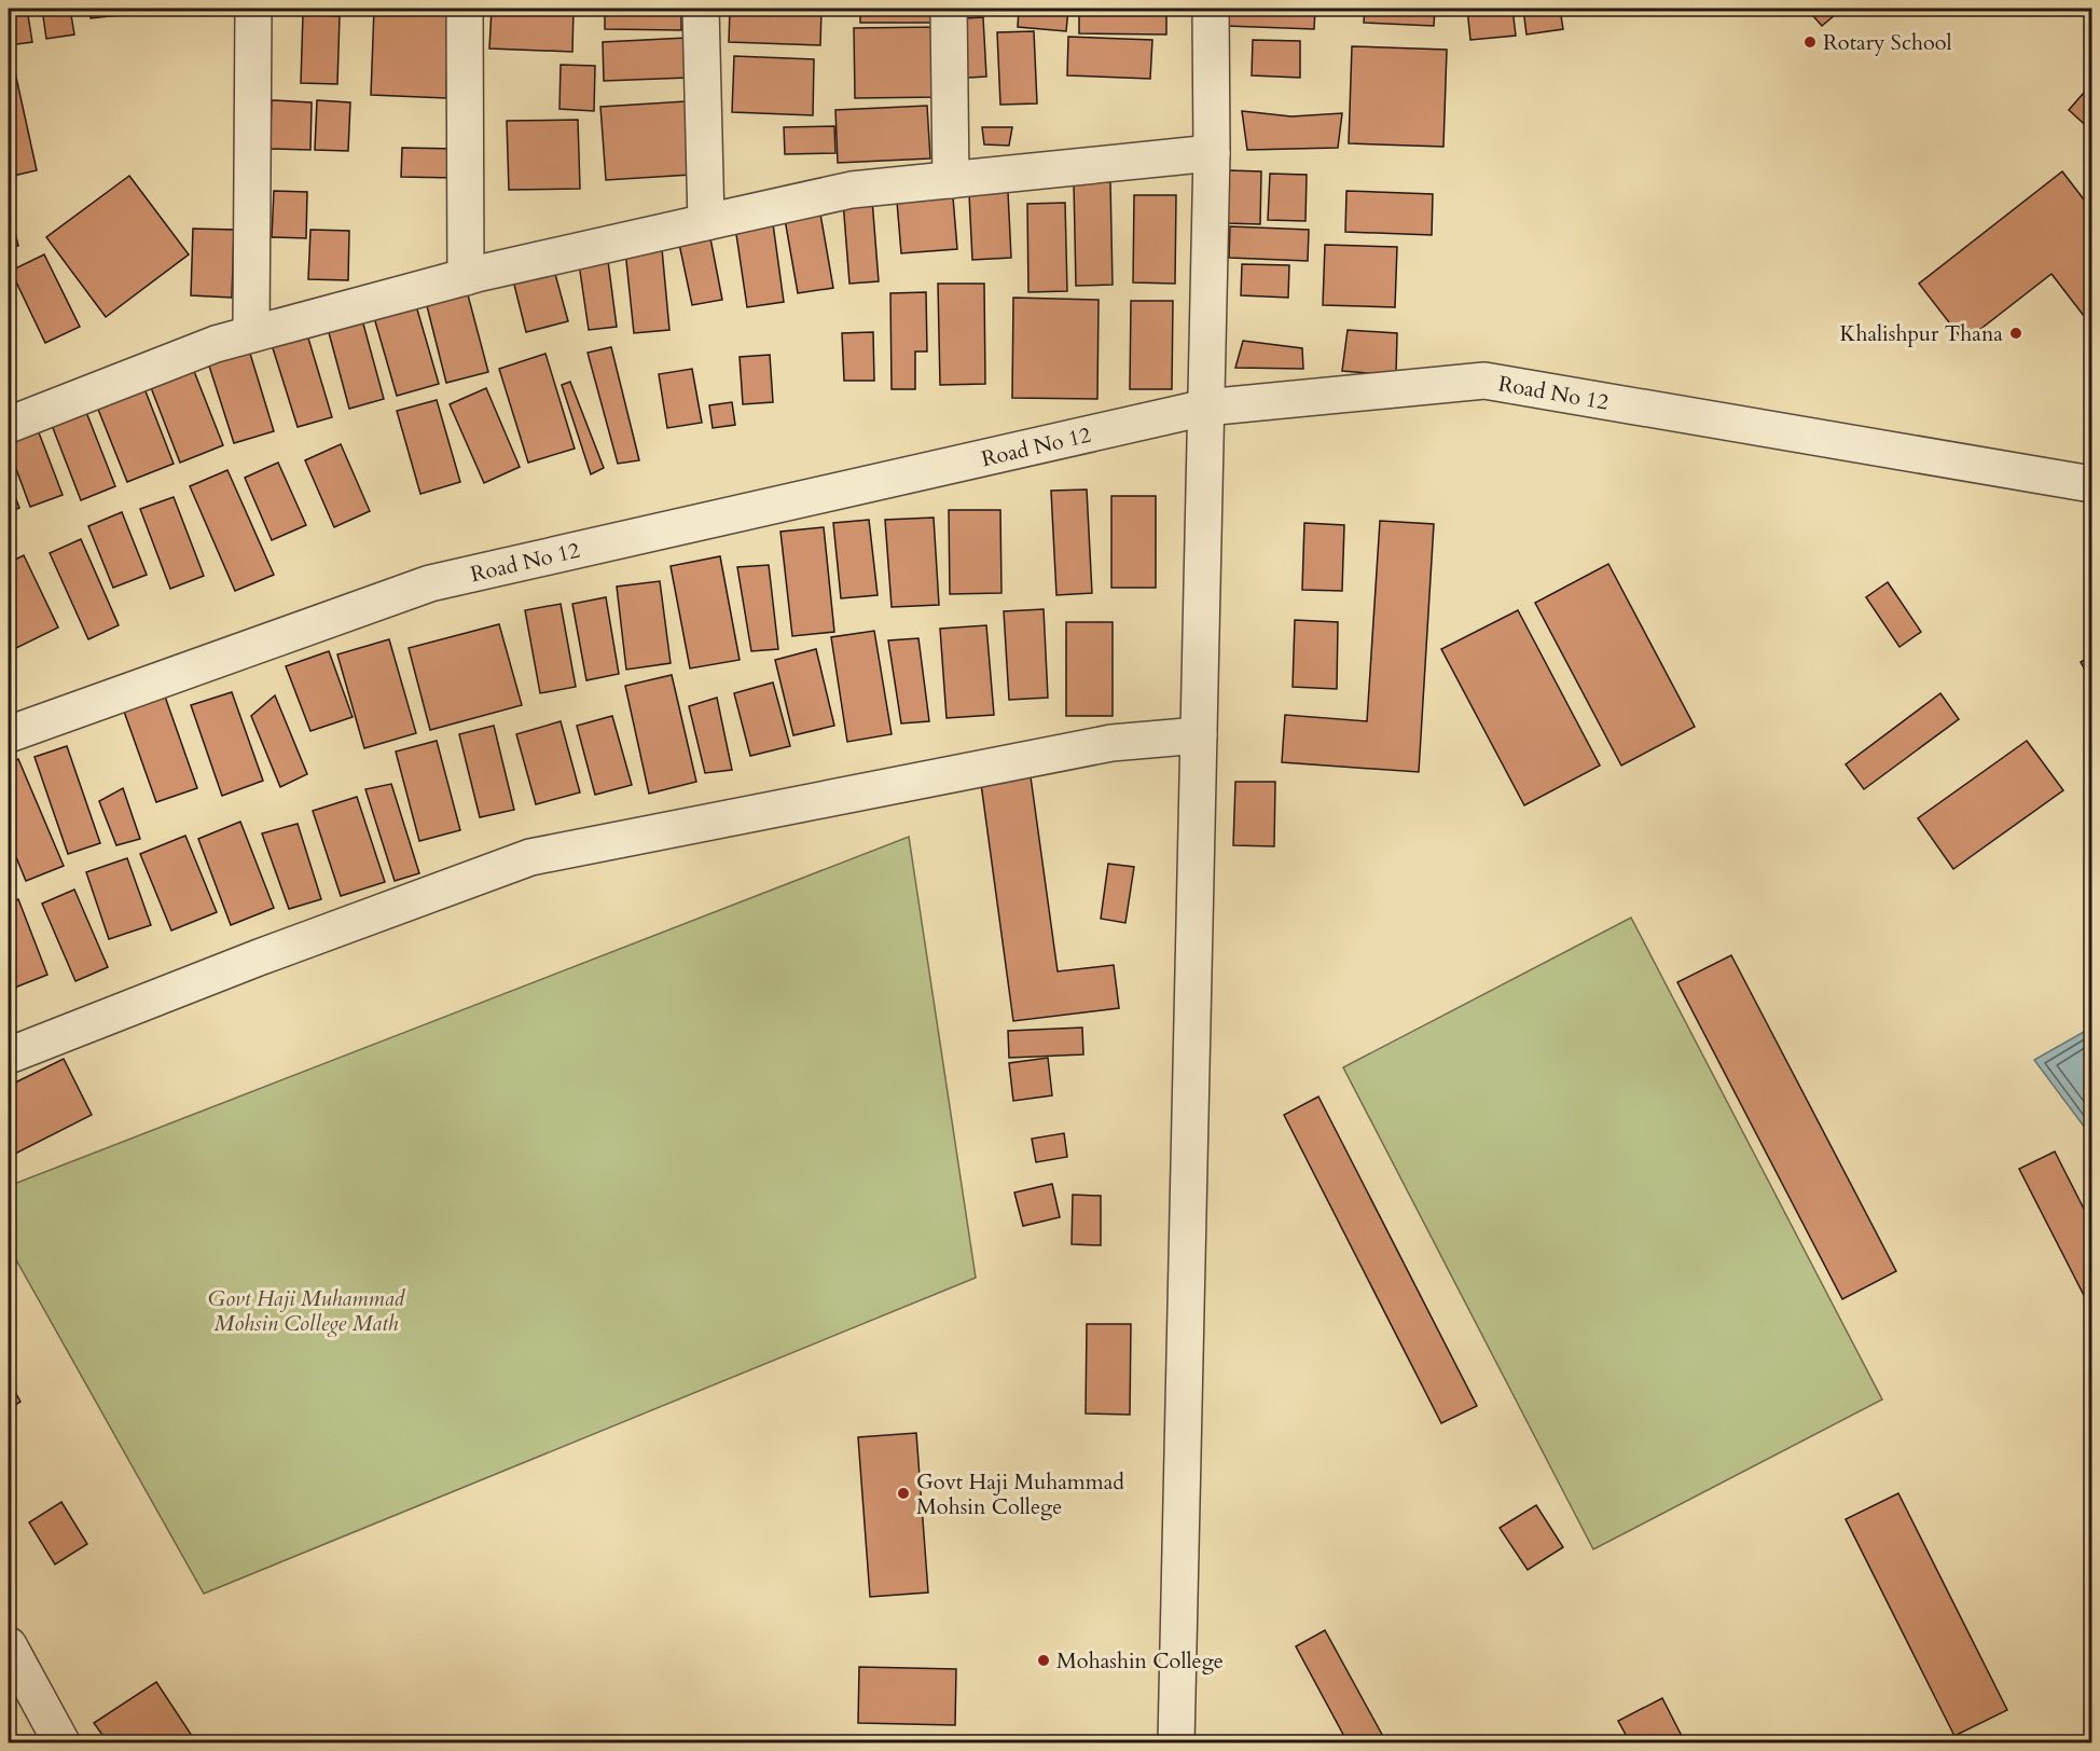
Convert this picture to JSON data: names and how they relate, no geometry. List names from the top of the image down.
{
  "streets": {
    "street": ["Road No 12"]
  },
  "parks": ["Govt Haji Muhammad Mohsin College Math"],
  "places": [
    "Rotary School",
    "Khalishpur Thana",
    "Govt Haji Muhammad Mohsin College",
    "Mohashin College"
  ]
}
